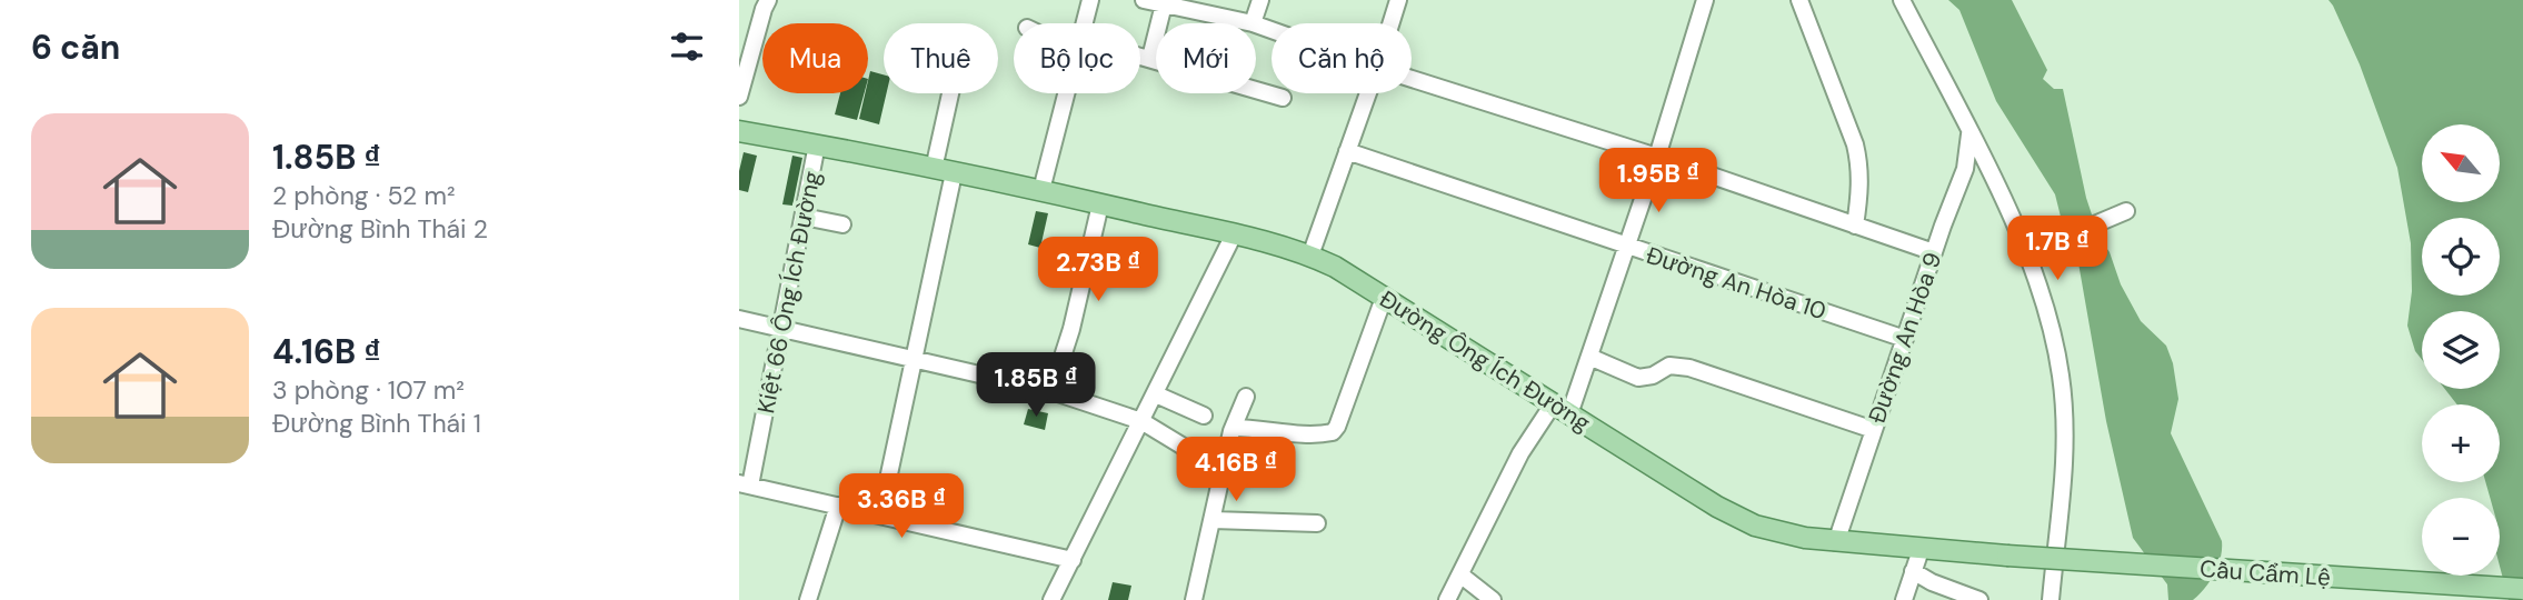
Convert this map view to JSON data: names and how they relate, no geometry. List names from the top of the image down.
{
  "streets": {
    "main road": ["Đường Ông Ích Đường", "Cầu Cẩm Lệ"],
    "street": ["Đường An Hòa 10", "Kiệt 66 Ông Ích Đường", "Đường An Hòa 9"]
  },
  "crossings": [
    ["Đường An Hòa 10", "Đường An Hòa 9"],
    ["Kiệt 66 Ông Ích Đường", "Đường Ông Ích Đường"],
    ["Đường An Hòa 9", "Đường Ông Ích Đường"],
    ["Đường Ông Ích Đường", "Cầu Cẩm Lệ"]
  ],
  "north": "top left",
  "page": {
    "heading": "6 căn",
    "chip": [
      "Mua",
      "Thuê",
      "Bộ lọc",
      "Mới",
      "Căn hộ"
    ],
    "list": [
      {
        "name": "1.85B ₫",
        "note": "2 phòng · 52 m² · Đường Bình Thái 2"
      },
      {
        "name": "4.16B ₫",
        "note": "3 phòng · 107 m² · Đường Bình Thái 1"
      }
    ],
    "map_buttons": ["+", "−"],
    "price": [
      "1.95B ₫",
      "1.7B ₫",
      "2.73B ₫",
      "1.85B ₫",
      "4.16B ₫",
      "3.36B ₫"
    ]
  }
}
